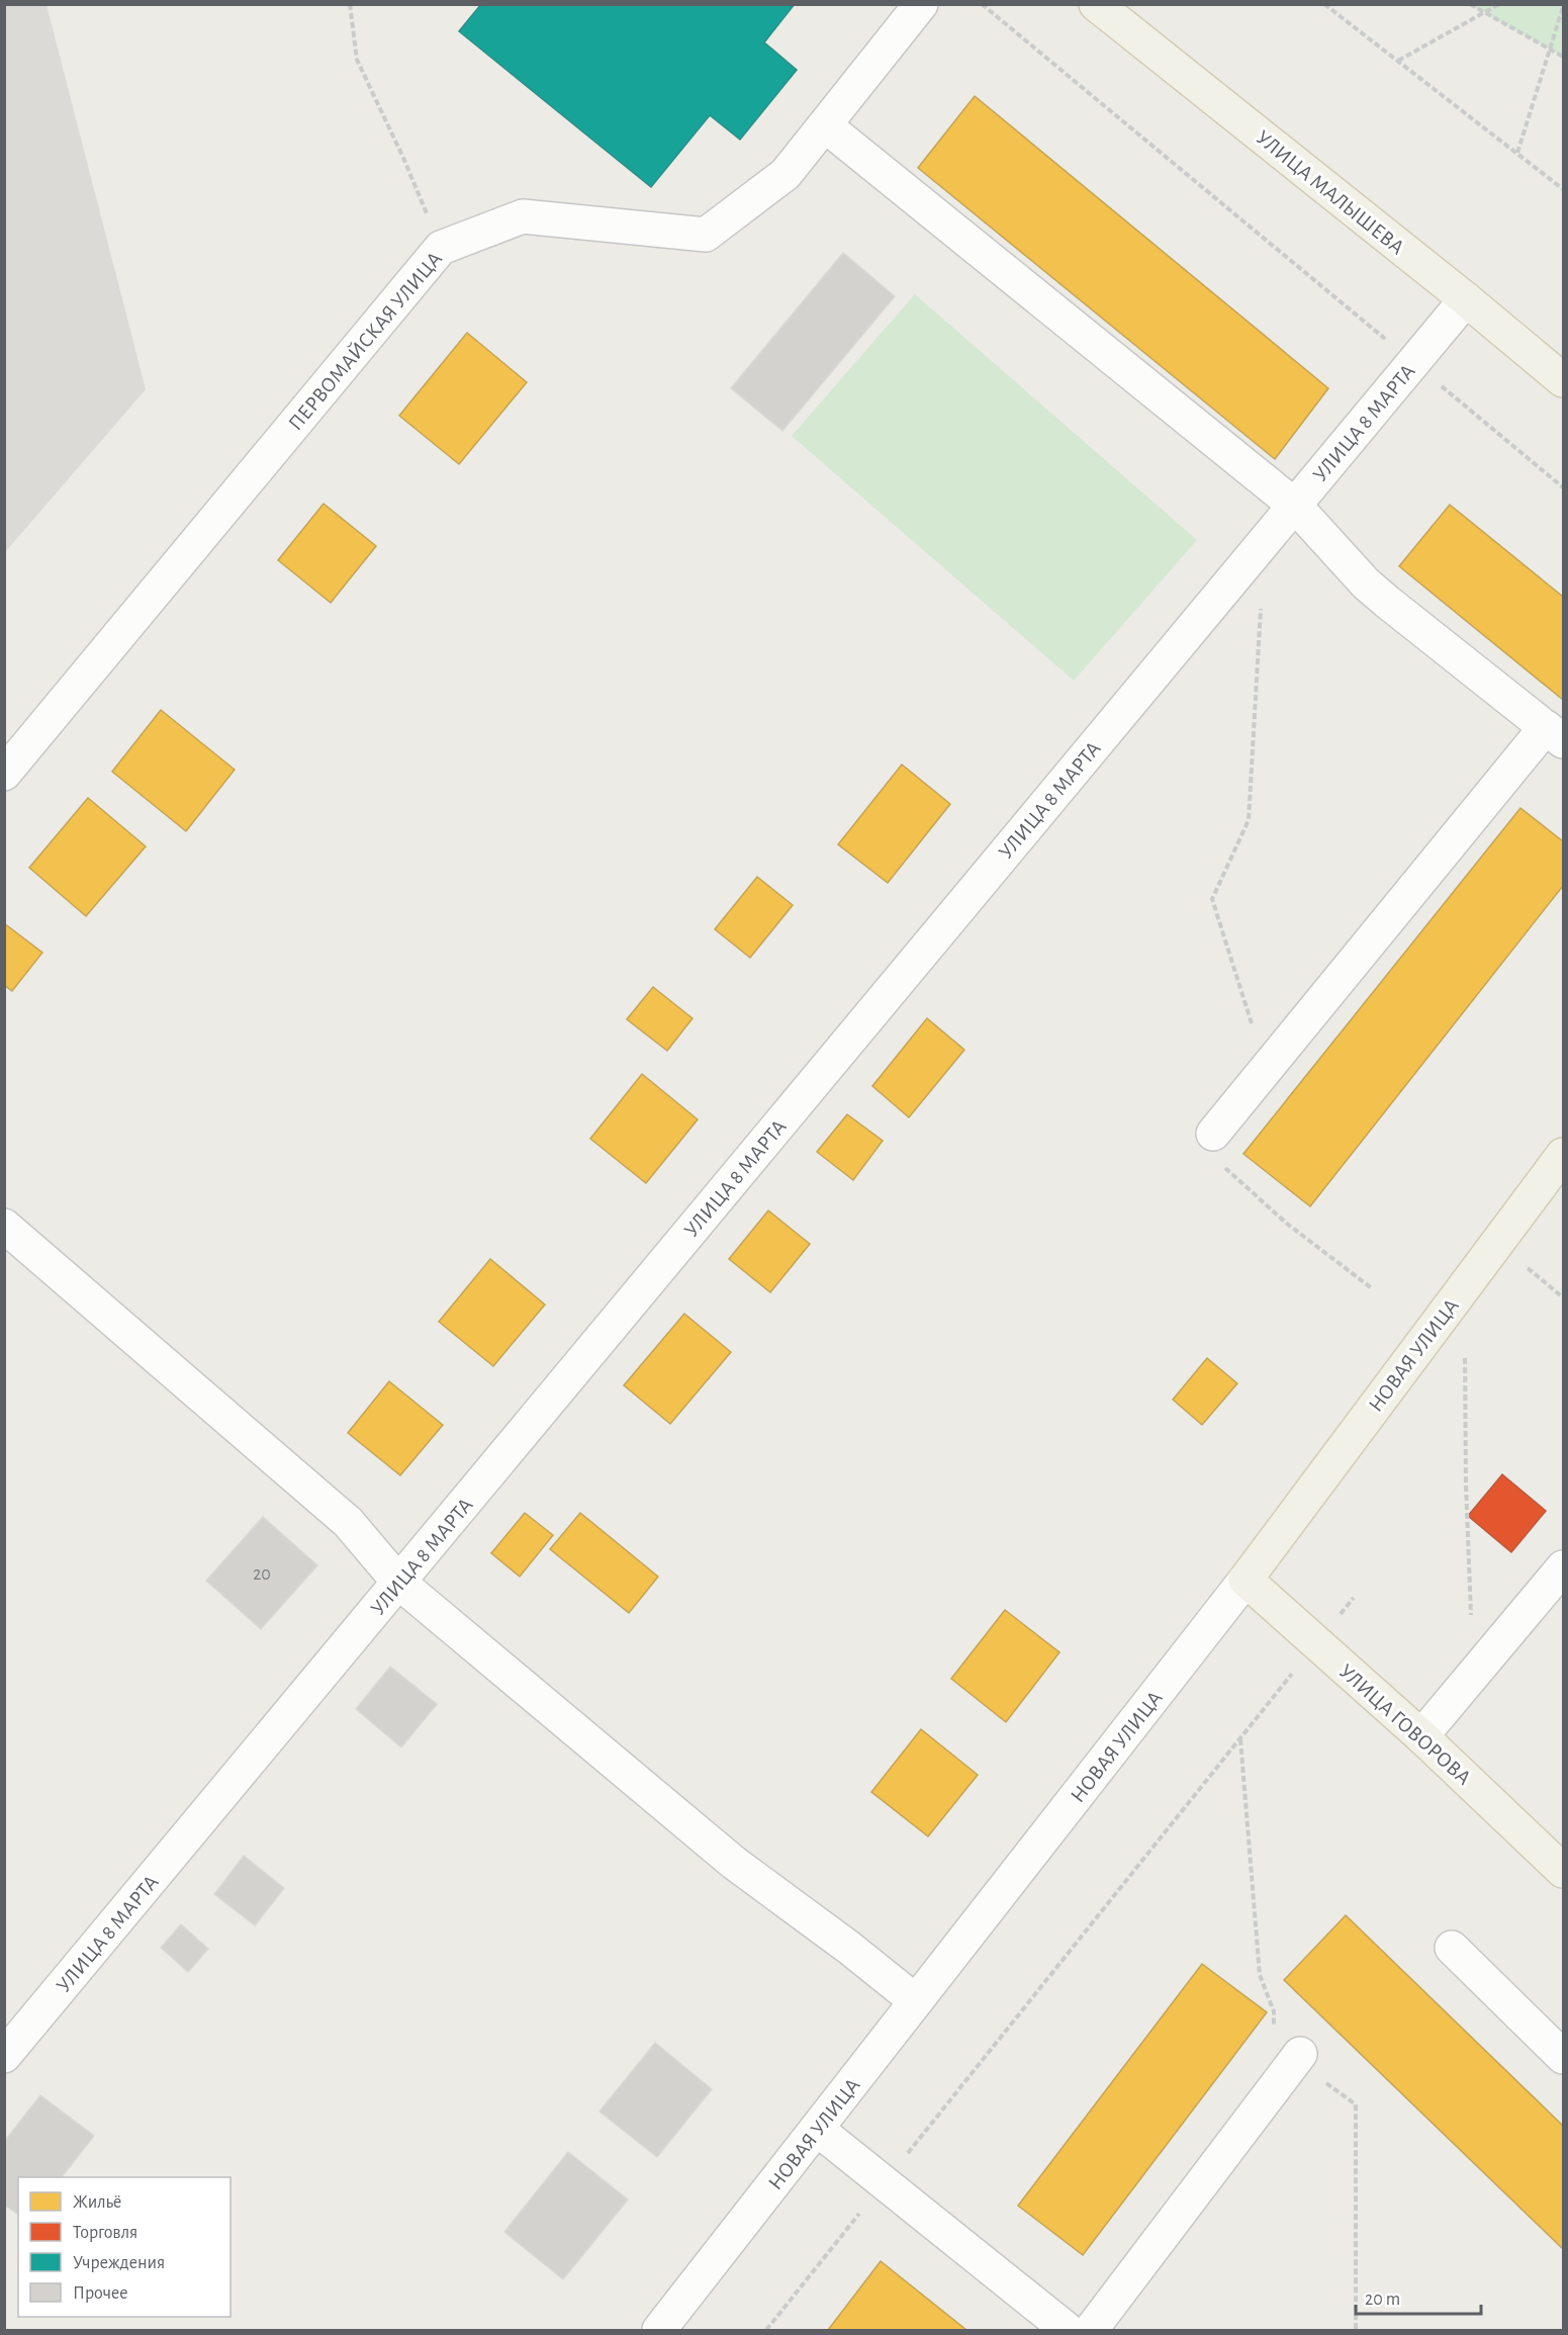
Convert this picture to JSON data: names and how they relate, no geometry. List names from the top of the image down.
{
  "streets": {
    "main road": ["УЛИЦА МАЛЫШЕВА", "НОВАЯ УЛИЦА", "УЛИЦА ГОВОРОВА"],
    "street": ["ПЕРВОМАЙСКАЯ УЛИЦА", "УЛИЦА 8 МАРТА"]
  },
  "crossings": [
    ["УЛИЦА МАЛЫШЕВА", "УЛИЦА 8 МАРТА"],
    ["НОВАЯ УЛИЦА", "УЛИЦА ГОВОРОВА"]
  ],
  "house_numbers": ["20"],
  "legend": [
    "Жильё",
    "Торговля",
    "Учреждения",
    "Прочее"
  ],
  "scale_bar": "20 m"
}
